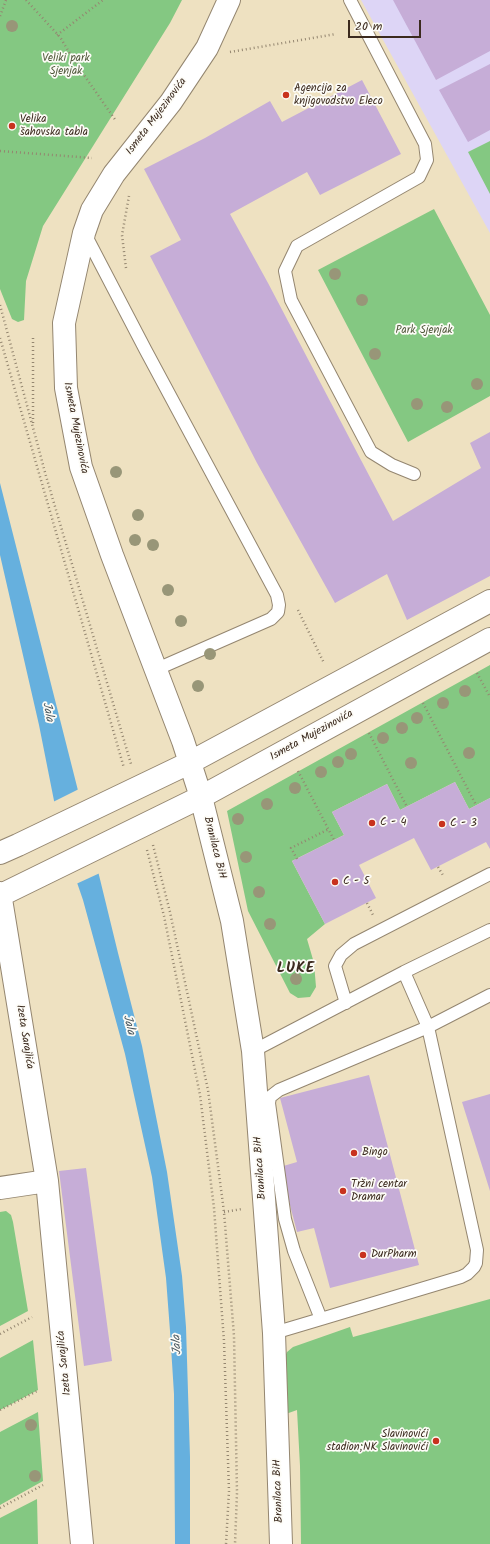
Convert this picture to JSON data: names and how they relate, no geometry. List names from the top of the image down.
{
  "streets": {
    "street": ["Ismeta Mujezinovića", "Branilaca BiH", "Izeta Sarajlića"]
  },
  "crossings": [
    ["Ismeta Mujezinovića", "Branilaca BiH"],
    ["Ismeta Mujezinovića", "Izeta Sarajlića"]
  ],
  "districts": ["LUKE"],
  "water": ["Jala"],
  "parks": ["Veliki park Sjenjak", "Park Sjenjak"],
  "places": [
    "Agencija za knjigovodstvo Eleco",
    "Velika šahovska tabla",
    "C - 4",
    "C - 3",
    "C - 5",
    "Bingo",
    "Tržni centar Dramar",
    "DurPharm",
    "Slavinovići stadion;NK Slavinovići"
  ],
  "scale_bar": "20 m"
}
